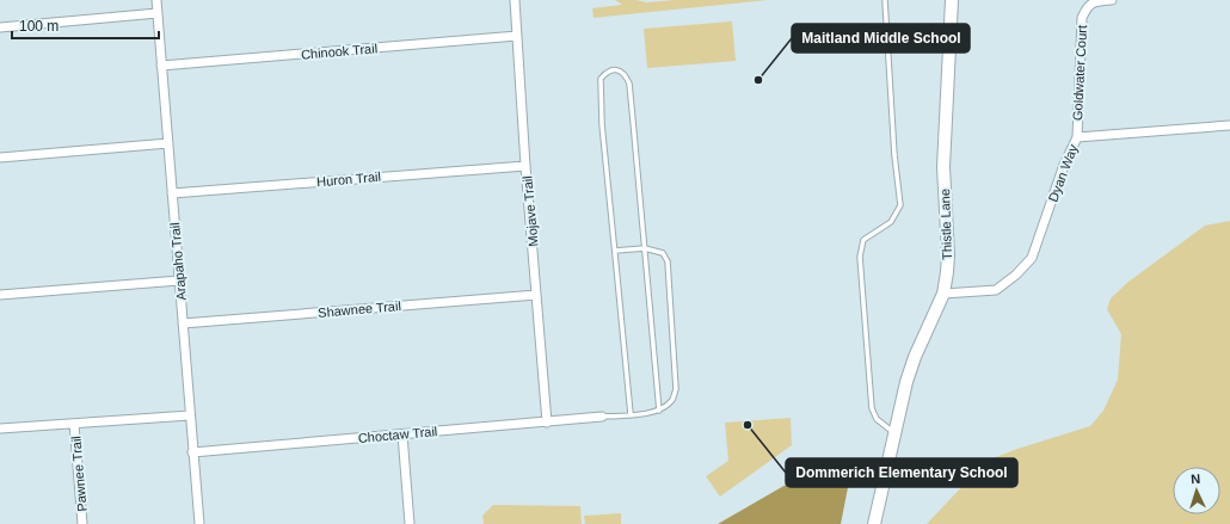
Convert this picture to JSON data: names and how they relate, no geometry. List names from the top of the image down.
{
  "streets": {
    "street": [
      "Chinook Trail",
      "Goldwater Court",
      "Dyan Way",
      "Huron Trail",
      "Mojave Trail",
      "Thistle Lane",
      "Arapaho Trail",
      "Shawnee Trail",
      "Choctaw Trail",
      "Pawnee Trail"
    ]
  },
  "crossings": [
    ["Chinook Trail", "Mojave Trail"],
    ["Chinook Trail", "Arapaho Trail"],
    ["Goldwater Court", "Dyan Way"],
    ["Dyan Way", "Thistle Lane"],
    ["Huron Trail", "Mojave Trail"],
    ["Huron Trail", "Arapaho Trail"],
    ["Mojave Trail", "Shawnee Trail"],
    ["Mojave Trail", "Choctaw Trail"],
    ["Arapaho Trail", "Shawnee Trail"],
    ["Arapaho Trail", "Choctaw Trail"]
  ],
  "places": ["Maitland Middle School", "Dommerich Elementary School"],
  "scale_bar": "100 m",
  "north": "top"
}
